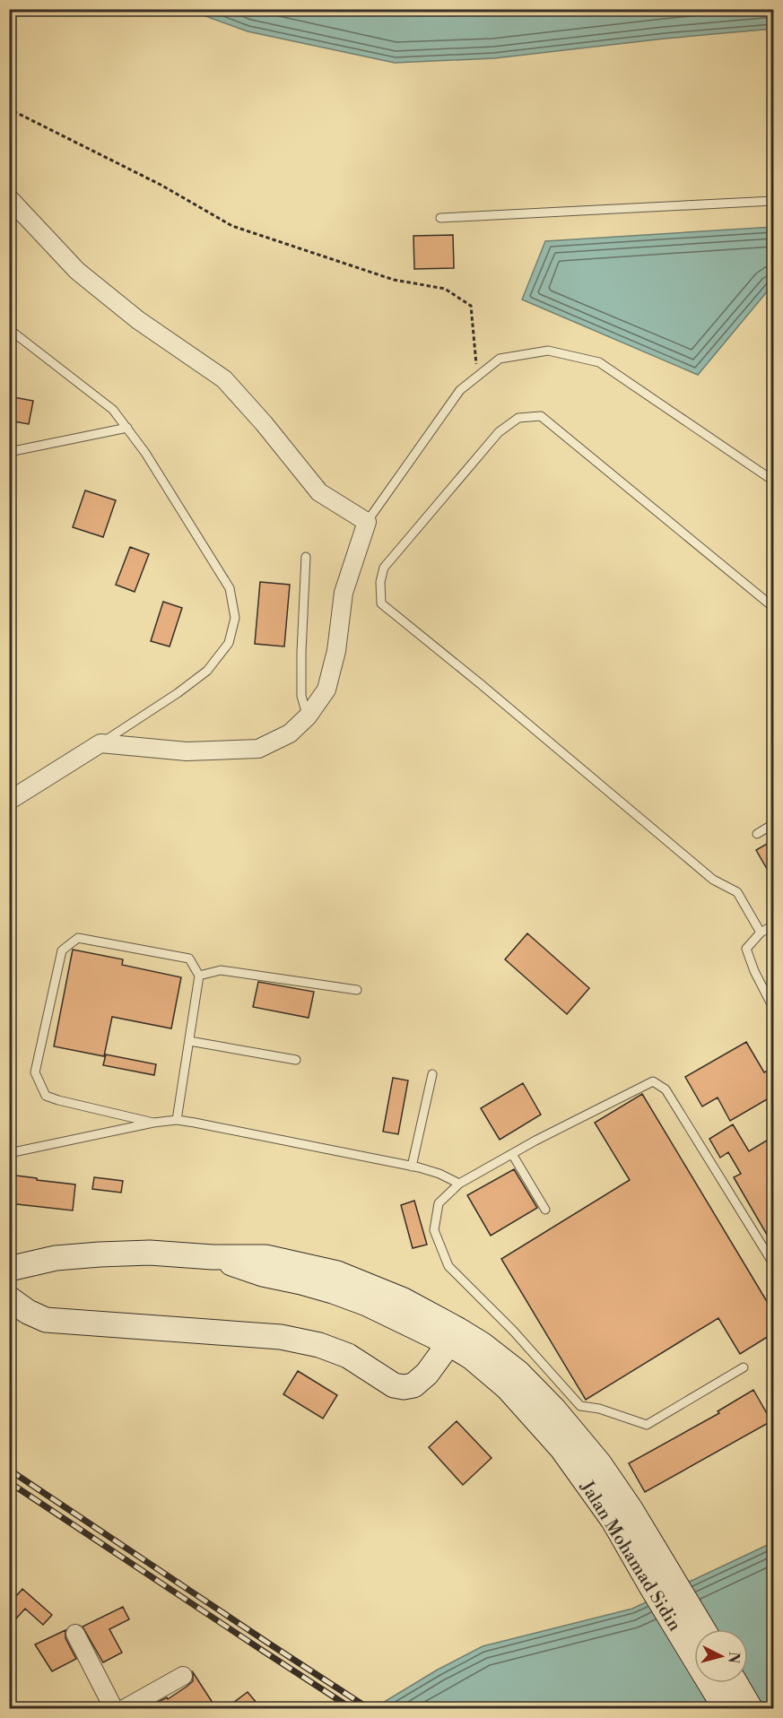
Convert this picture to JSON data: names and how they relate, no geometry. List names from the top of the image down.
{
  "streets": {
    "main road": ["Jalan Mohamad Sidin"]
  },
  "north": "right"
}
